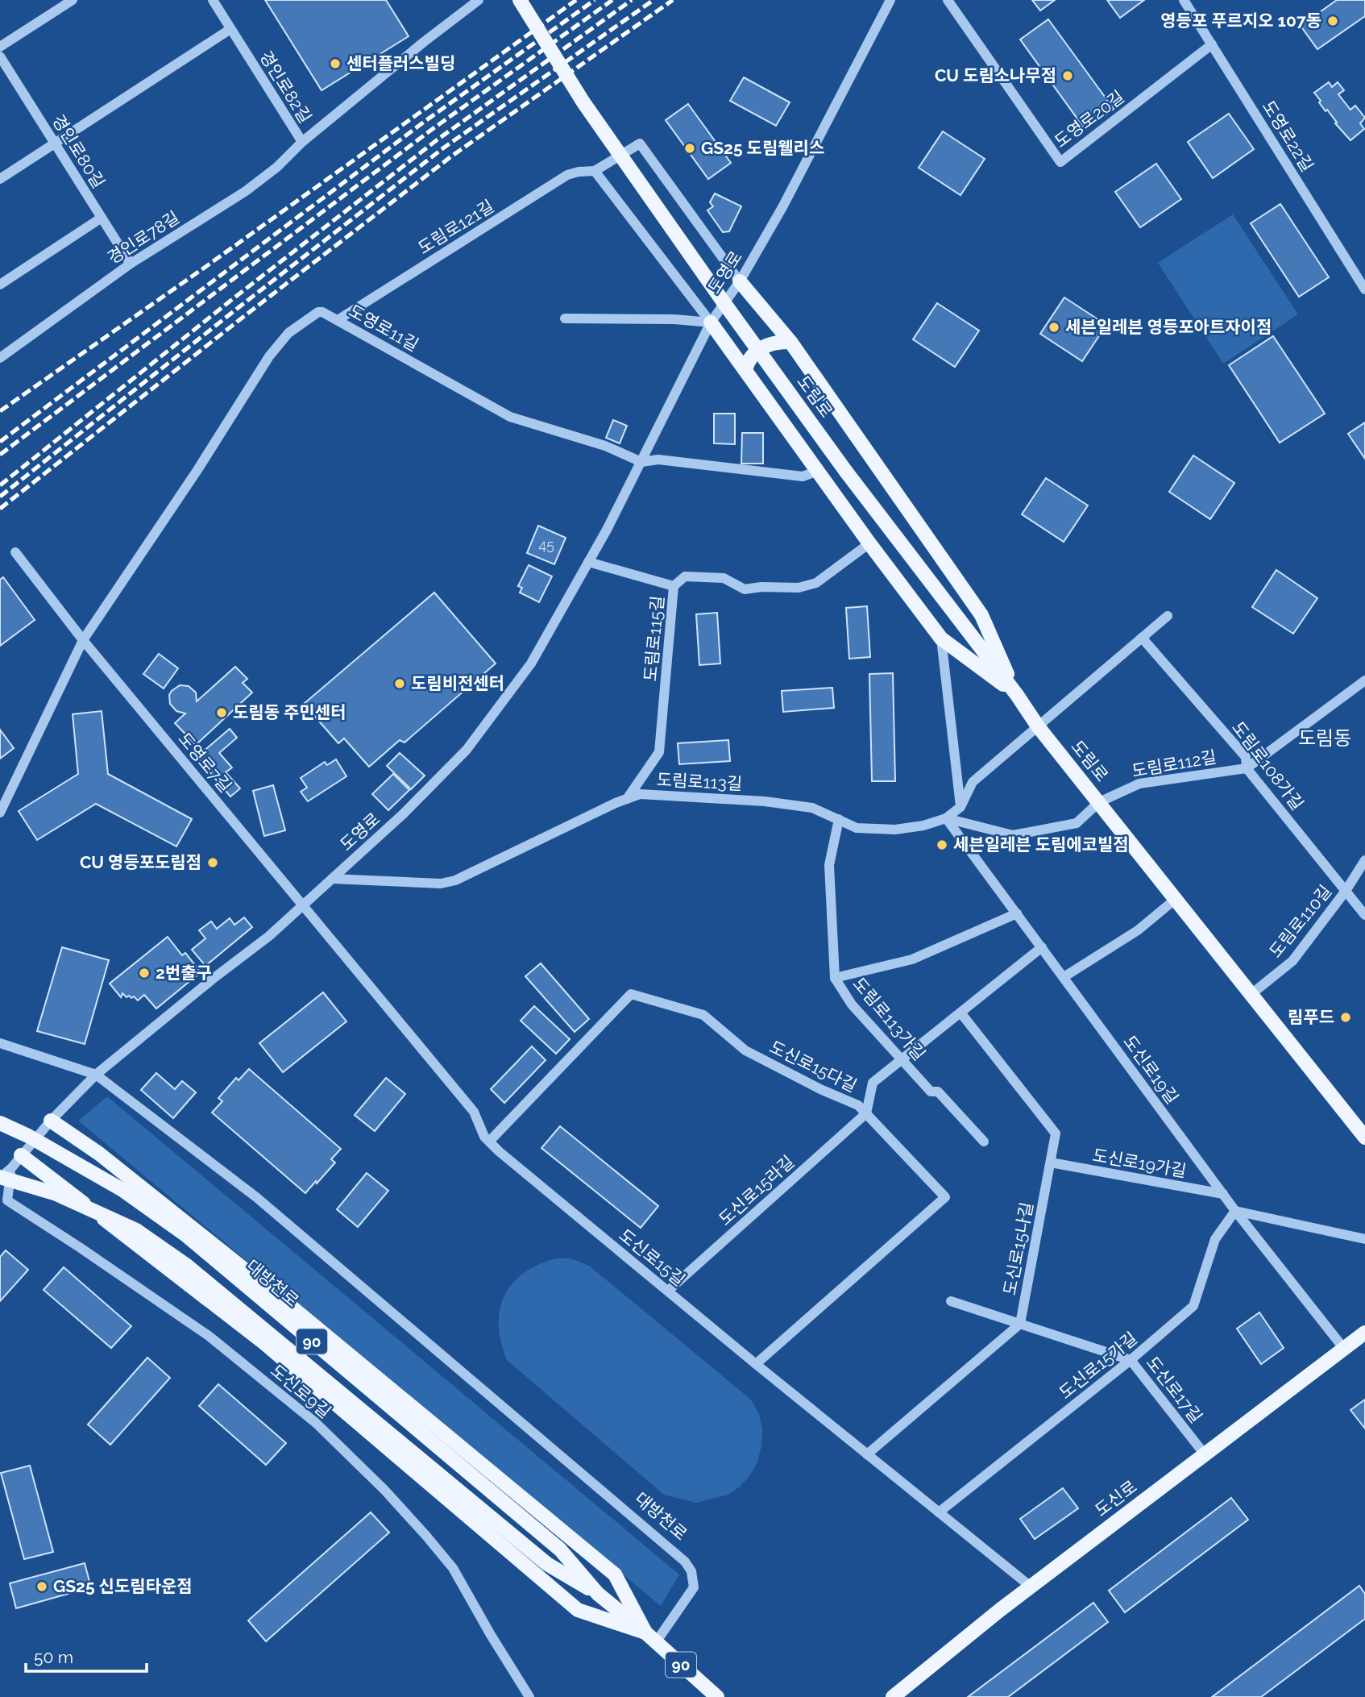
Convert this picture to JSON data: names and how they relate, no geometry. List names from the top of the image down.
{
  "streets": {
    "main road": [
      "도림로",
      "대방천로",
      "90",
      "도신로"
    ],
    "street": [
      "경인로82길",
      "도영로20길",
      "도영로22길",
      "경인로80길",
      "도림로121길",
      "경인로78길",
      "도영로",
      "도영로11길",
      "도림로115길",
      "도영로7길",
      "도림로112길",
      "도림로108가길",
      "도림로113길",
      "도림로110길",
      "도림로113가길",
      "도신로15다길",
      "도신로19길",
      "도신로19가길",
      "도신로15라길",
      "도신로15나길",
      "도신로15길",
      "도신로15가길",
      "도신로17길",
      "도신로9길"
    ]
  },
  "crossings": [
    ["경인로82길", "경인로78길"],
    ["도영로20길", "도영로22길"],
    ["경인로80길", "경인로78길"],
    ["도림로121길", "도영로11길"],
    ["도영로", "도영로11길"],
    ["도영로", "도영로7길"],
    ["도영로", "도림로113길"],
    ["도영로", "도신로15길"],
    ["도영로", "대방천로"],
    ["도영로", "도신로9길"],
    ["도영로11길", "도영로7길"],
    ["도림로", "도림로112길"],
    ["도림로", "도림로113길"],
    ["도림로", "도림로110길"],
    ["도림로", "도신로19길"],
    ["도림로115길", "도림로113길"],
    ["도영로7길", "도신로15길"],
    ["도림로112길", "도림로108가길"],
    ["도림로108가길", "도림로110길"],
    ["도림로113길", "도림로113가길"],
    ["도림로113길", "도신로19길"],
    ["도신로15다길", "도신로15라길"],
    ["도신로15다길", "도신로15길"],
    ["도신로19길", "도신로19가길"],
    ["도신로19길", "도신로15가길"],
    ["도신로19길", "도신로"],
    ["도신로19가길", "도신로15나길"],
    ["도신로15라길", "도신로15길"],
    ["도신로15나길", "도신로17길"],
    ["도신로15길", "도신로15가길"],
    ["도신로15길", "도신로"],
    ["대방천로", "도신로9길"],
    ["도신로15가길", "도신로17길"],
    ["도신로17길", "도신로"]
  ],
  "districts": ["도림동"],
  "places": [
    "영등포 푸르지오 107동",
    "센터플러스빌딩",
    "CU 도림소나무점",
    "GS25 도림웰리스",
    "세븐일레븐 영등포아트자이점",
    "도림비전센터",
    "도림동 주민센터",
    "세븐일레븐 도림에코빌점",
    "CU 영등포도림점",
    "2번출구",
    "림푸드",
    "GS25 신도림타운점"
  ],
  "house_numbers": ["45"],
  "scale_bar": "50 m"
}
